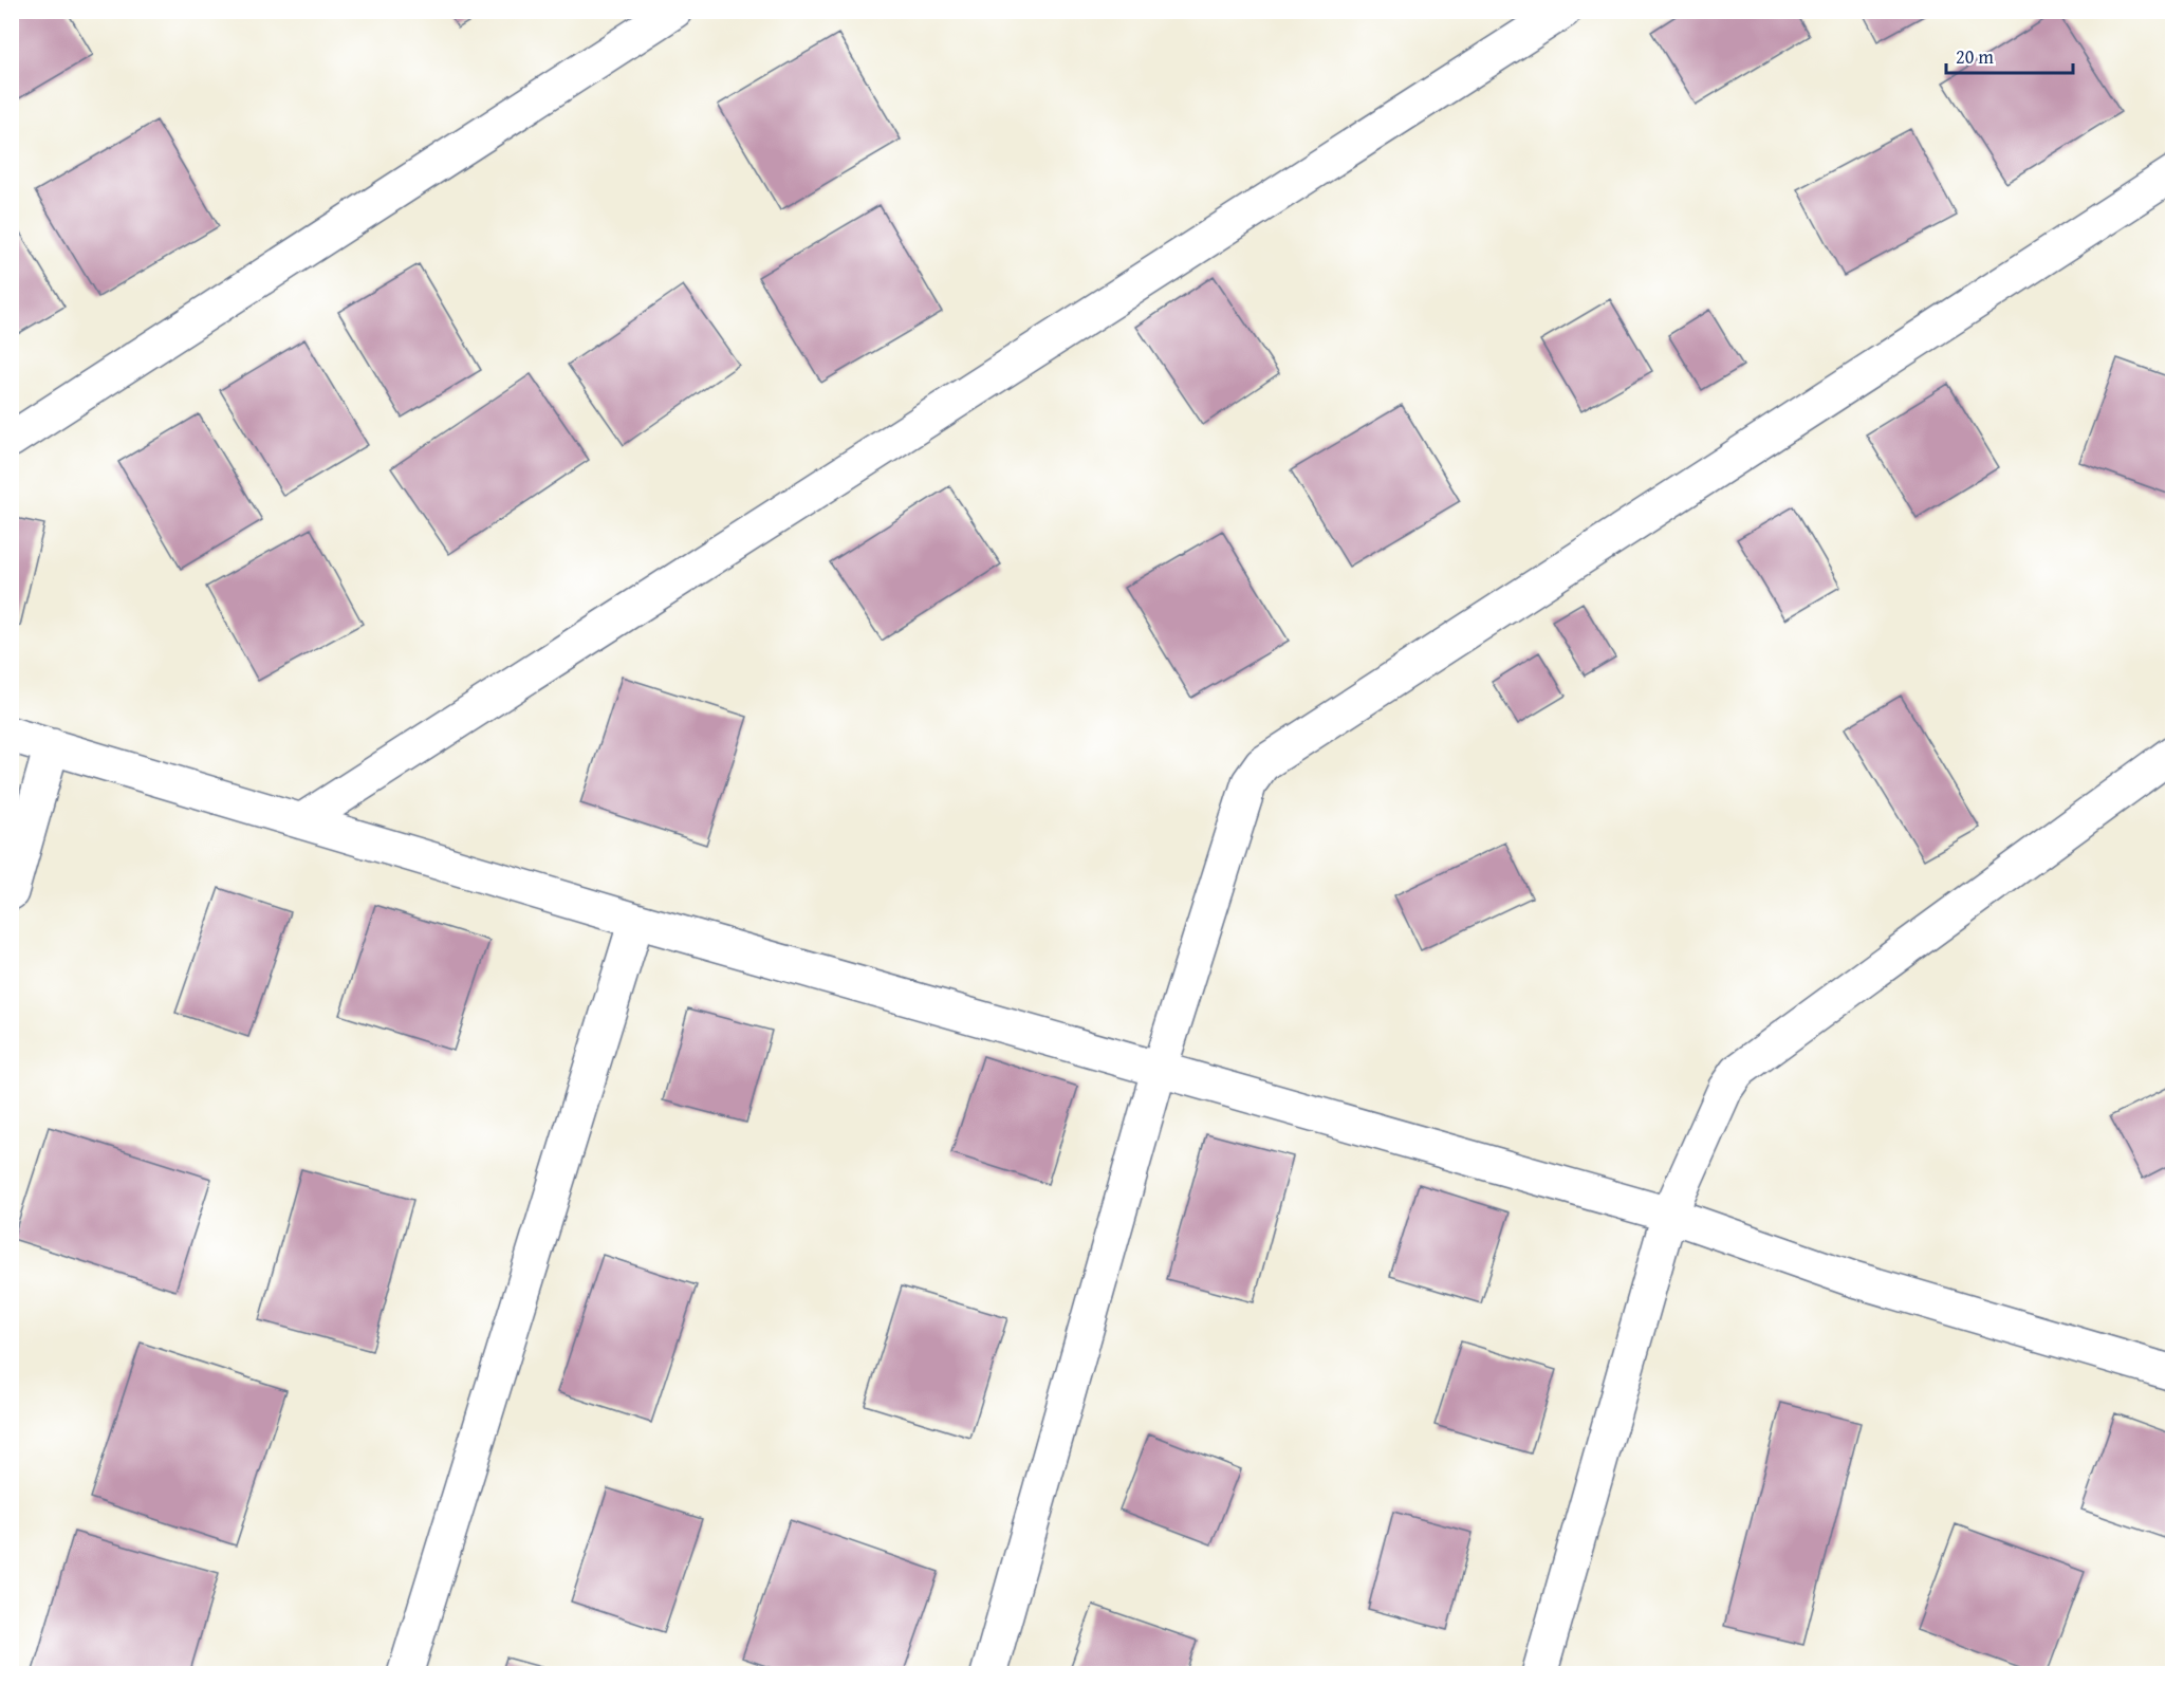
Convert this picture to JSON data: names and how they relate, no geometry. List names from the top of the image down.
{
  "scale_bar": "20 m"
}
